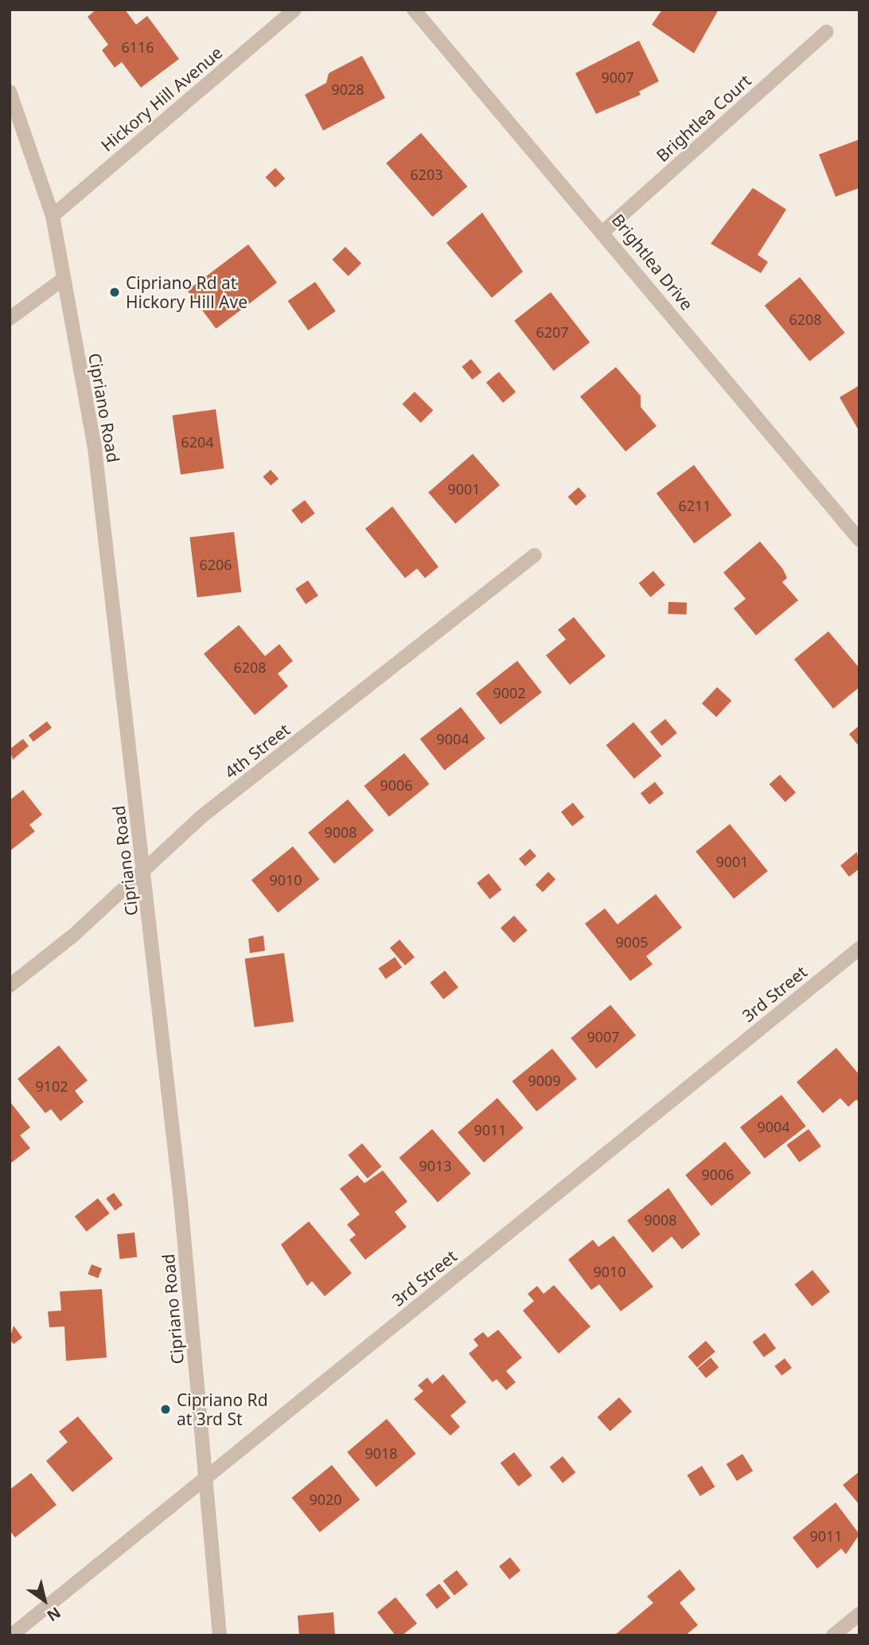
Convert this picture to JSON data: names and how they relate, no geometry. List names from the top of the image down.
{
  "streets": {
    "street": [
      "Hickory Hill Avenue",
      "Brightlea Court",
      "Brightlea Drive",
      "Cipriano Road",
      "4th Street",
      "3rd Street"
    ]
  },
  "crossings": [
    ["Hickory Hill Avenue", "Cipriano Road"],
    ["Brightlea Court", "Brightlea Drive"],
    ["Cipriano Road", "4th Street"],
    ["Cipriano Road", "3rd Street"]
  ],
  "places": ["Cipriano Rd at Hickory Hill Ave", "Cipriano Rd at 3rd St"],
  "house_numbers": [
    "6116",
    "9007",
    "9028",
    "6203",
    "6208",
    "6207",
    "6204",
    "9001",
    "6211",
    "6206",
    "6208",
    "9002",
    "9004",
    "9006",
    "9008",
    "9001",
    "9010",
    "9005",
    "9007",
    "9009",
    "9102",
    "9004",
    "9011",
    "9013",
    "9006",
    "9008",
    "9010",
    "9018",
    "9020",
    "9011"
  ],
  "north": "bottom right"
}
